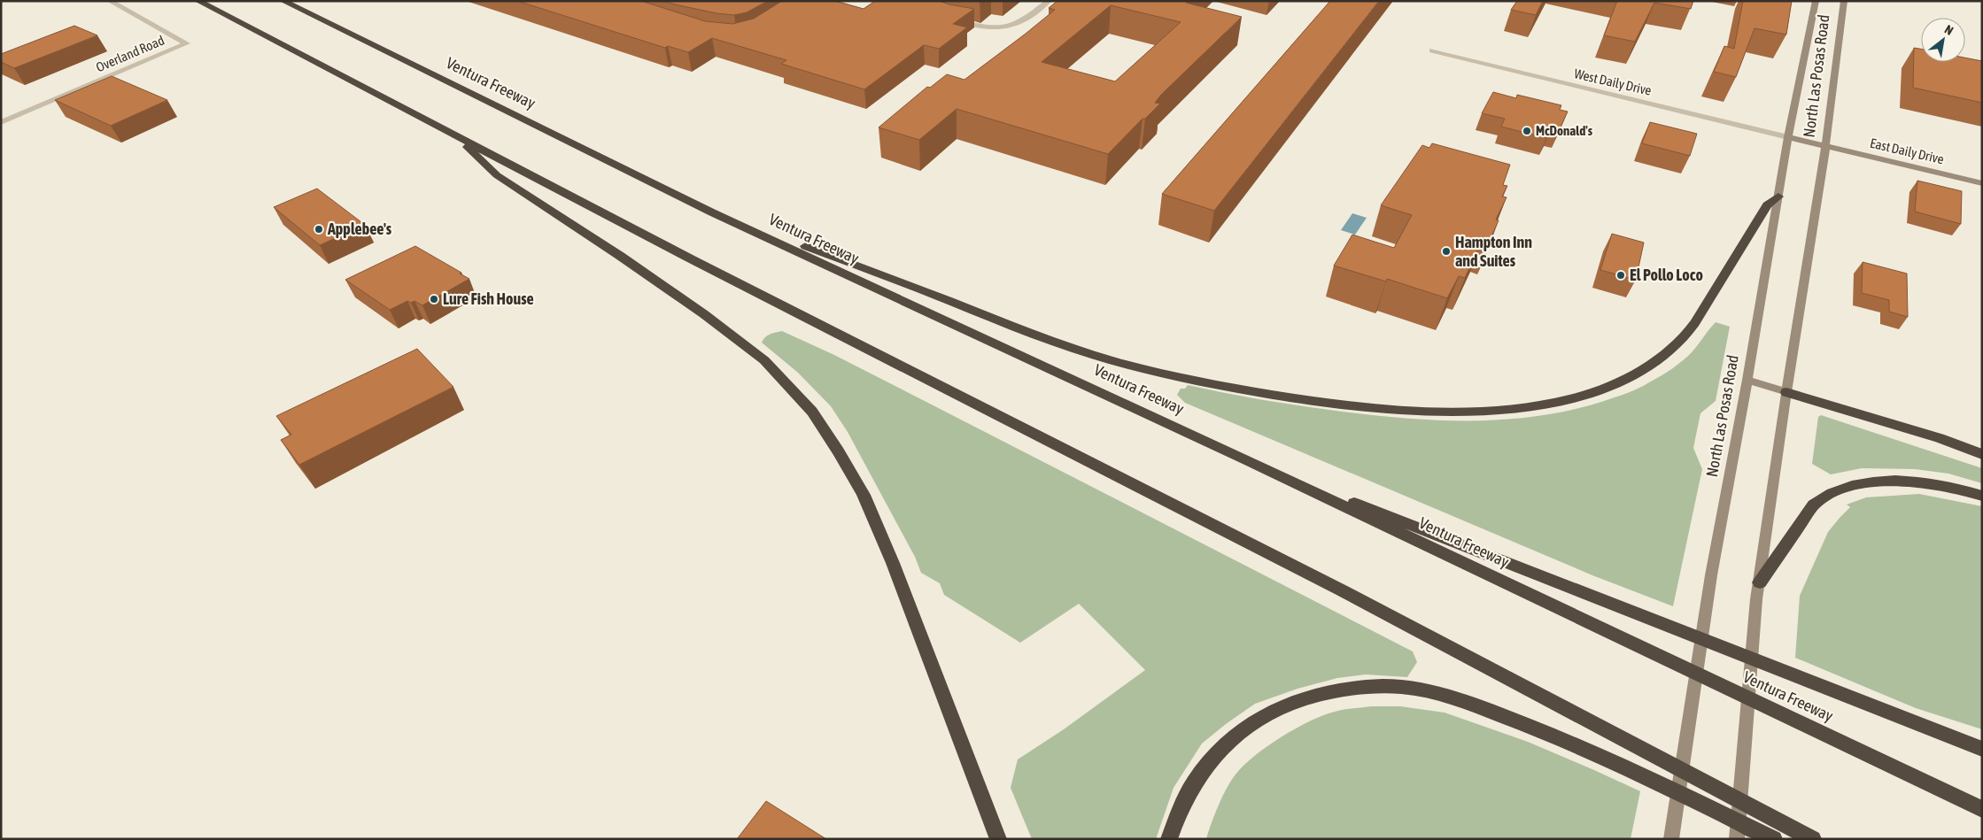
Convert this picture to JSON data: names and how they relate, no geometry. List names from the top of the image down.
{
  "streets": {
    "highway": ["Ventura Freeway"],
    "main road": ["North Las Posas Road", "East Daily Drive"],
    "street": ["Overland Road", "West Daily Drive"]
  },
  "crossings": [
    ["North Las Posas Road", "West Daily Drive"],
    ["North Las Posas Road", "East Daily Drive"],
    ["West Daily Drive", "East Daily Drive"]
  ],
  "places": [
    "McDonald's",
    "Applebee's",
    "Hampton Inn and Suites",
    "El Pollo Loco",
    "Lure Fish House"
  ],
  "north": "top right"
}
